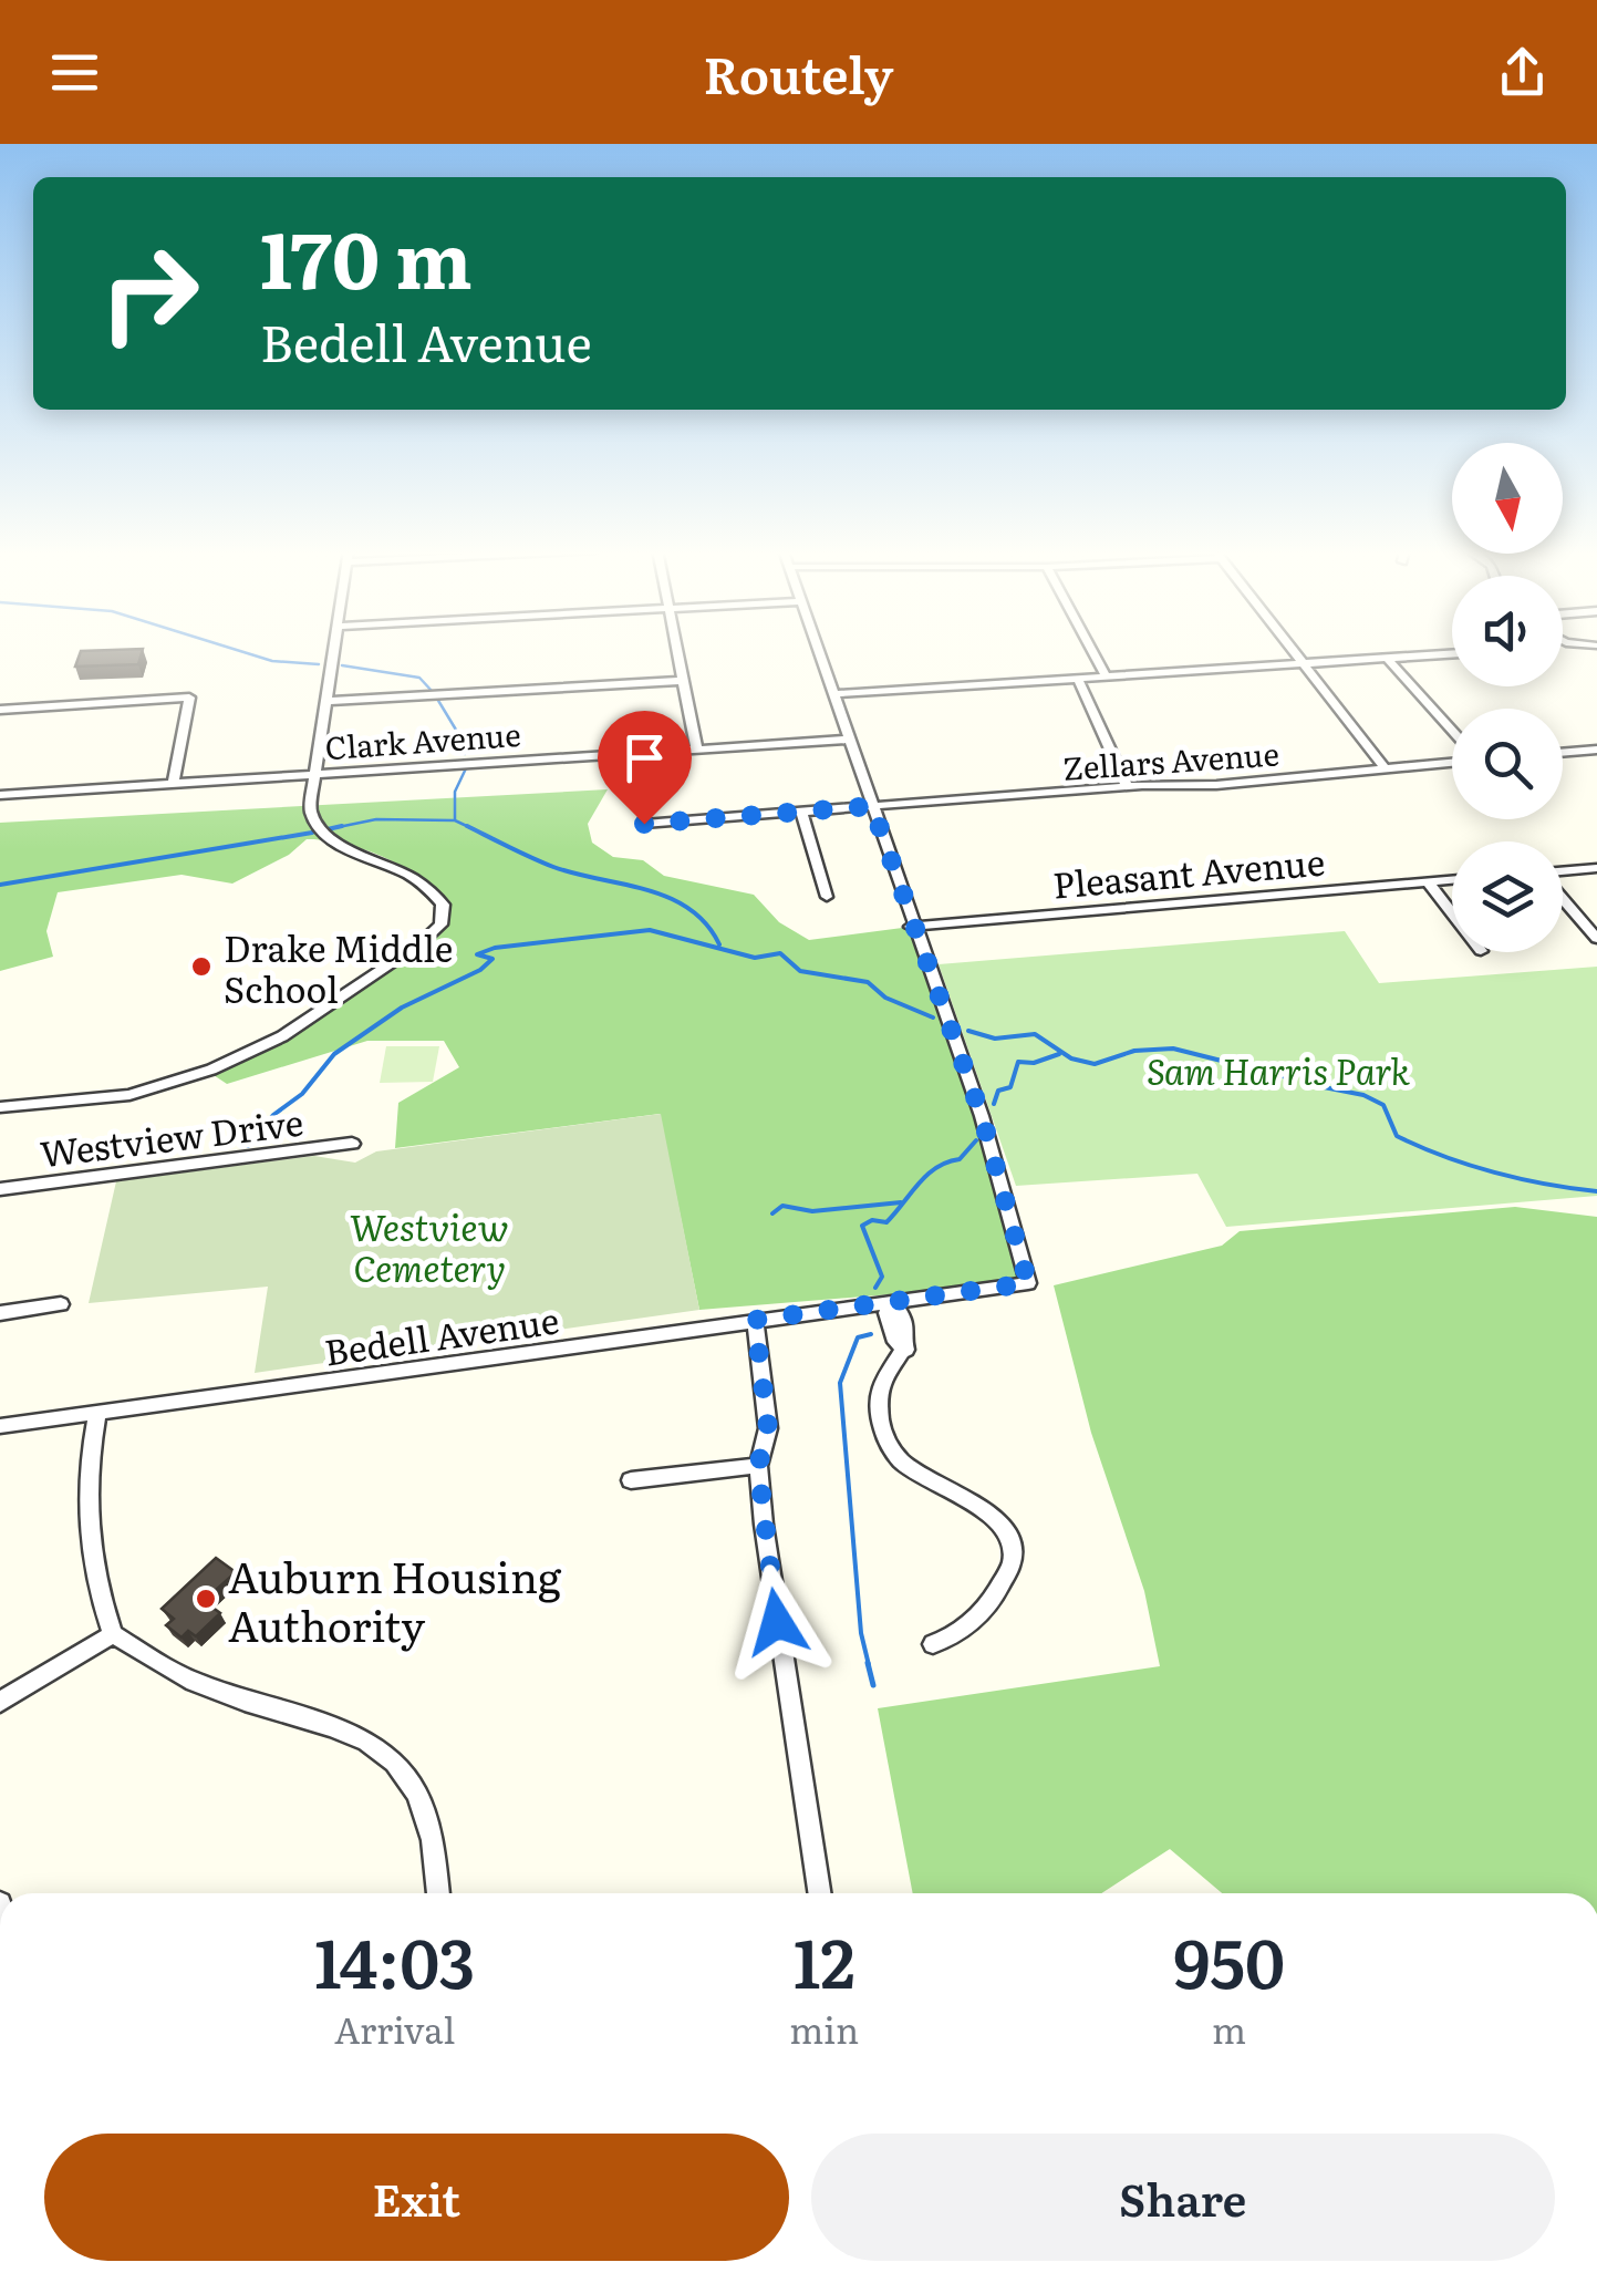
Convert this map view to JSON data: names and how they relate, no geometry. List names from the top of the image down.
{
  "streets": {
    "street": [
      "Clark Avenue",
      "Zellars Avenue",
      "Pleasant Avenue",
      "Westview Drive",
      "Bedell Avenue"
    ]
  },
  "crossings": [
    ["Pleasant Avenue", "Bedell Avenue"]
  ],
  "parks": ["Sam Harris Park", "Westview Cemetery"],
  "places": ["Drake Middle School", "Auburn Housing Authority"],
  "north": "bottom",
  "page": {
    "header": "Routely",
    "turn": ["170 m", "Bedell Avenue"],
    "eta": [
      "14:03",
      "Arrival",
      "12",
      "min",
      "950",
      "m"
    ],
    "buttons": ["Exit", "Share"]
  }
}
